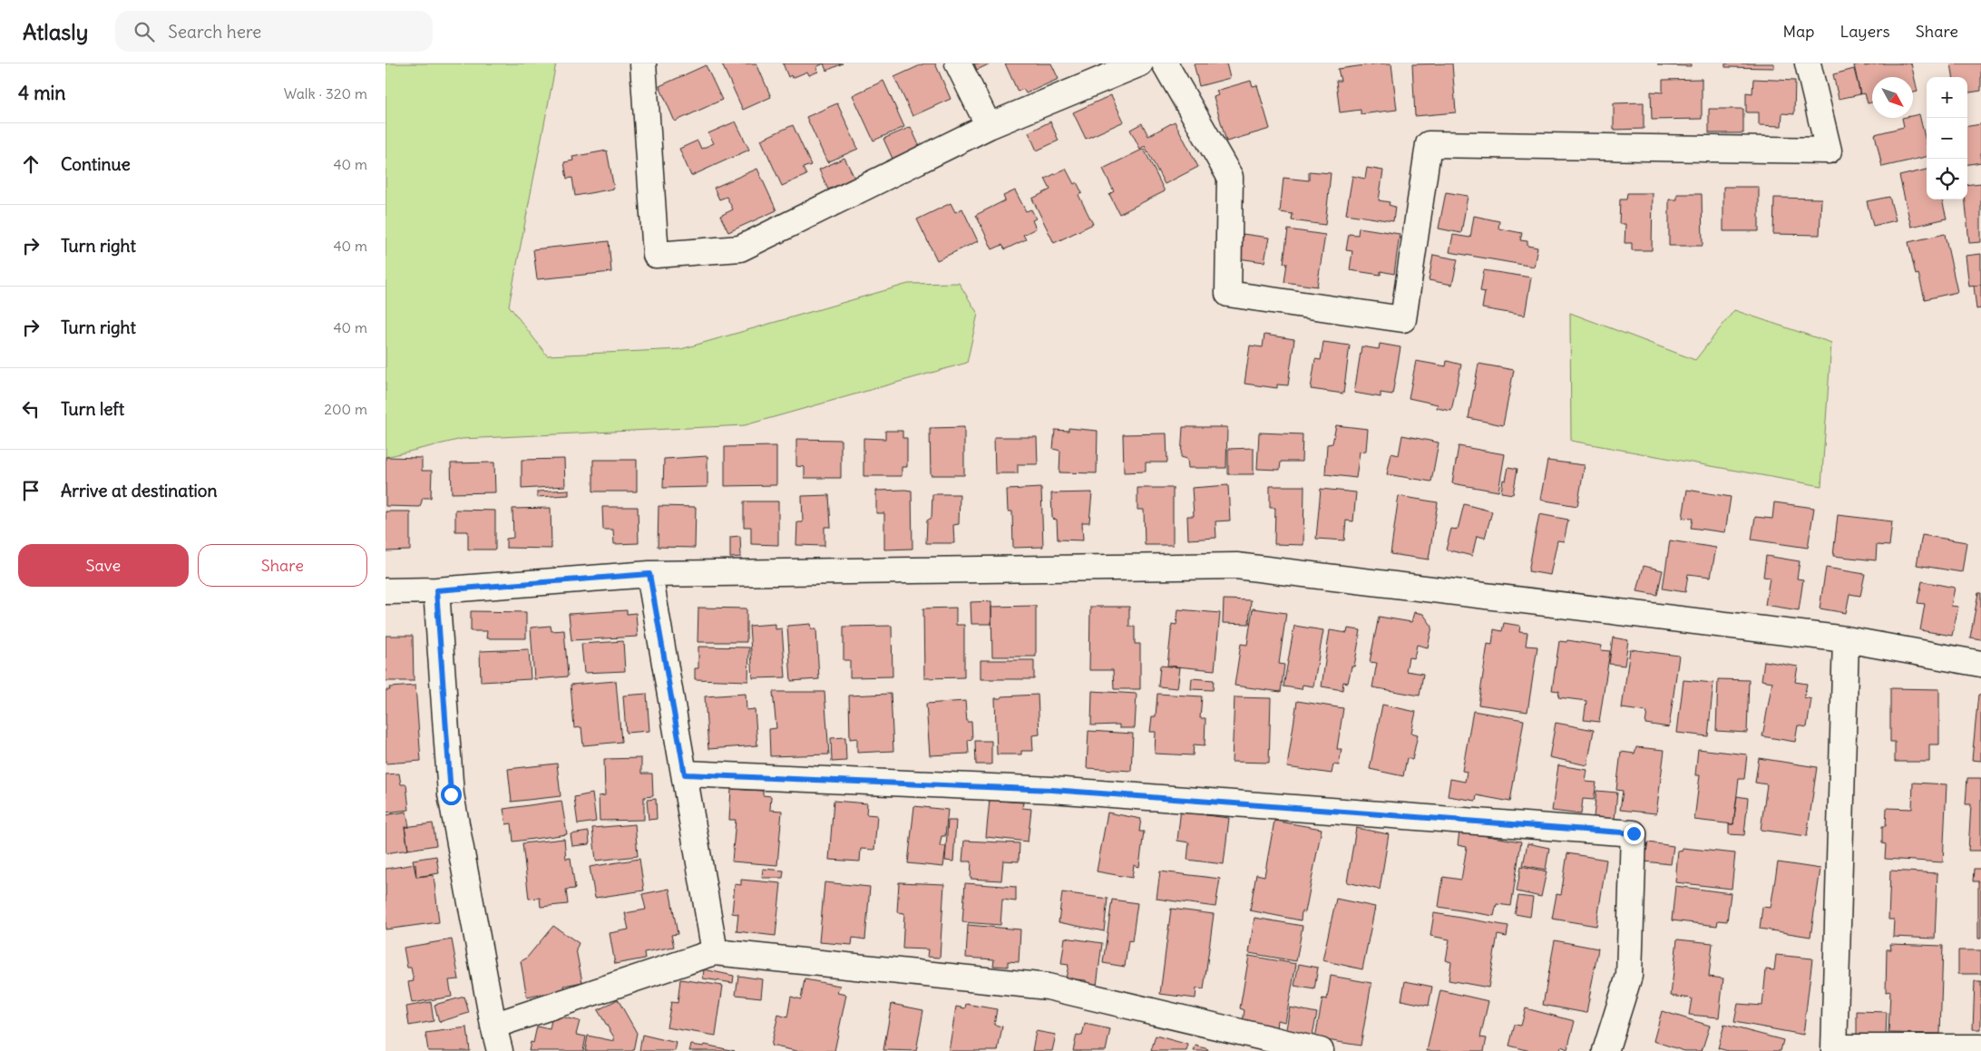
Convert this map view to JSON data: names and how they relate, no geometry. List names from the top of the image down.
{
  "north": "bottom right",
  "page": {
    "header": "Atlasly",
    "search": "Search here",
    "nav": ["Map", "Layers", "Share"],
    "heading": ["4 min", "Walk · 320 m"],
    "map_buttons": ["+", "−"],
    "list": [
      ["Continue", "40 m"],
      ["Turn right", "40 m"],
      ["Turn right", "40 m"],
      ["Turn left", "200 m"],
      "Arrive at destination"
    ],
    "buttons": ["Save", "Share"]
  }
}
